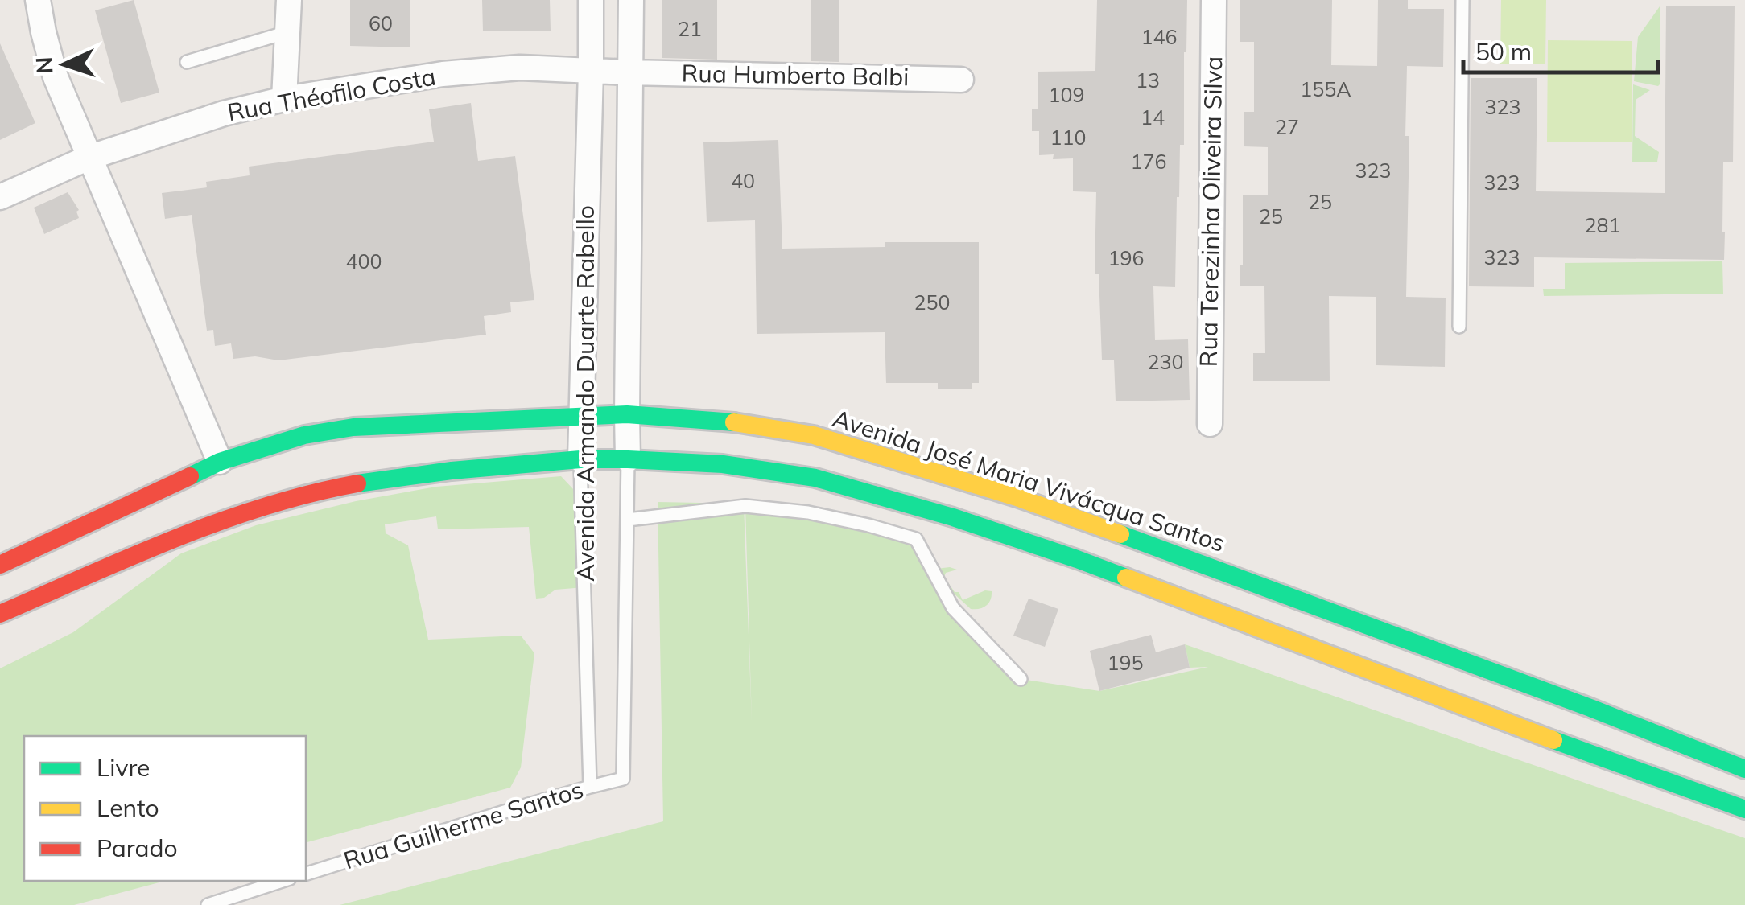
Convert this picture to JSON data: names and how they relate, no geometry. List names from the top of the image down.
{
  "streets": {
    "main road": ["Avenida José Maria Vivácqua Santos"],
    "street": [
      "Rua Humberto Balbi",
      "Rua Théofilo Costa",
      "Rua Terezinha Oliveira Silva",
      "Avenida Armando Duarte Rabello"
    ],
    "lane": ["Rua Guilherme Santos"]
  },
  "crossings": [
    ["Rua Humberto Balbi", "Rua Théofilo Costa"],
    ["Rua Humberto Balbi", "Avenida Armando Duarte Rabello"],
    ["Rua Théofilo Costa", "Avenida Armando Duarte Rabello"],
    ["Avenida Armando Duarte Rabello", "Avenida José Maria Vivácqua Santos"],
    ["Avenida Armando Duarte Rabello", "Rua Guilherme Santos"]
  ],
  "house_numbers": [
    "60",
    "21",
    "146",
    "13",
    "155A",
    "109",
    "323",
    "14",
    "27",
    "110",
    "176",
    "323",
    "40",
    "323",
    "25",
    "25",
    "281",
    "323",
    "196",
    "400",
    "250",
    "230",
    "195"
  ],
  "legend": ["Livre", "Lento", "Parado"],
  "scale_bar": "50 m",
  "north": "left"
}
